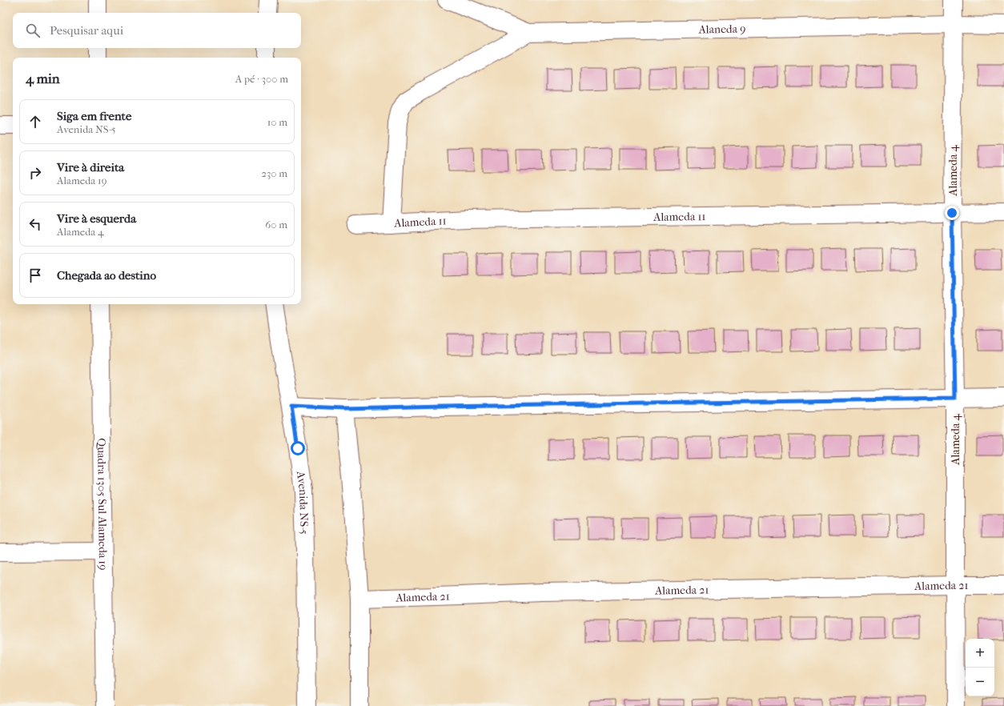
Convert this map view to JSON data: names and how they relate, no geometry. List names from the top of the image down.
{
  "streets": {
    "street": [
      "Alaneda 9",
      "Alameda 4",
      "Alameda 11",
      "Avenida NS-5",
      "Quadra 1305 Sul Alameda 19",
      "Alameda 21"
    ]
  },
  "crossings": [
    ["Alaneda 9", "Alameda 4"],
    ["Alameda 4", "Alameda 11"],
    ["Alameda 4", "Alameda 21"]
  ],
  "page": {
    "search": "Pesquisar aqui",
    "heading": ["4 min", "A pé · 300 m"],
    "list": [
      ["Siga em frente", "Avenida NS-5", "10 m"],
      ["Vire à direita", "Alameda 19", "230 m"],
      ["Vire à esquerda", "Alameda 4", "60 m"],
      "Chegada ao destino"
    ],
    "map_buttons": ["+", "−"]
  }
}
